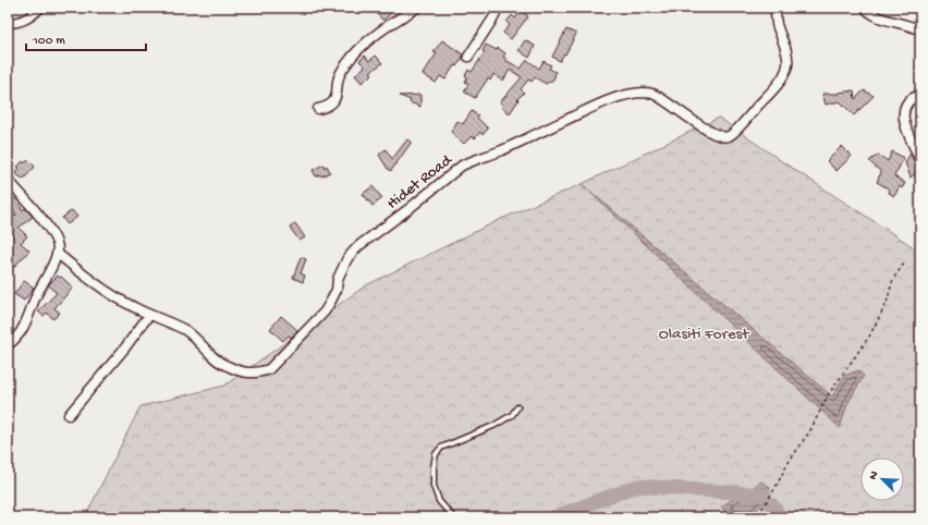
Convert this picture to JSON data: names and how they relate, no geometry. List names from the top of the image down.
{
  "streets": {
    "street": ["Hidet Road"]
  },
  "parks": ["Olasiti Forest"],
  "scale_bar": "100 m",
  "north": "top left"
}
